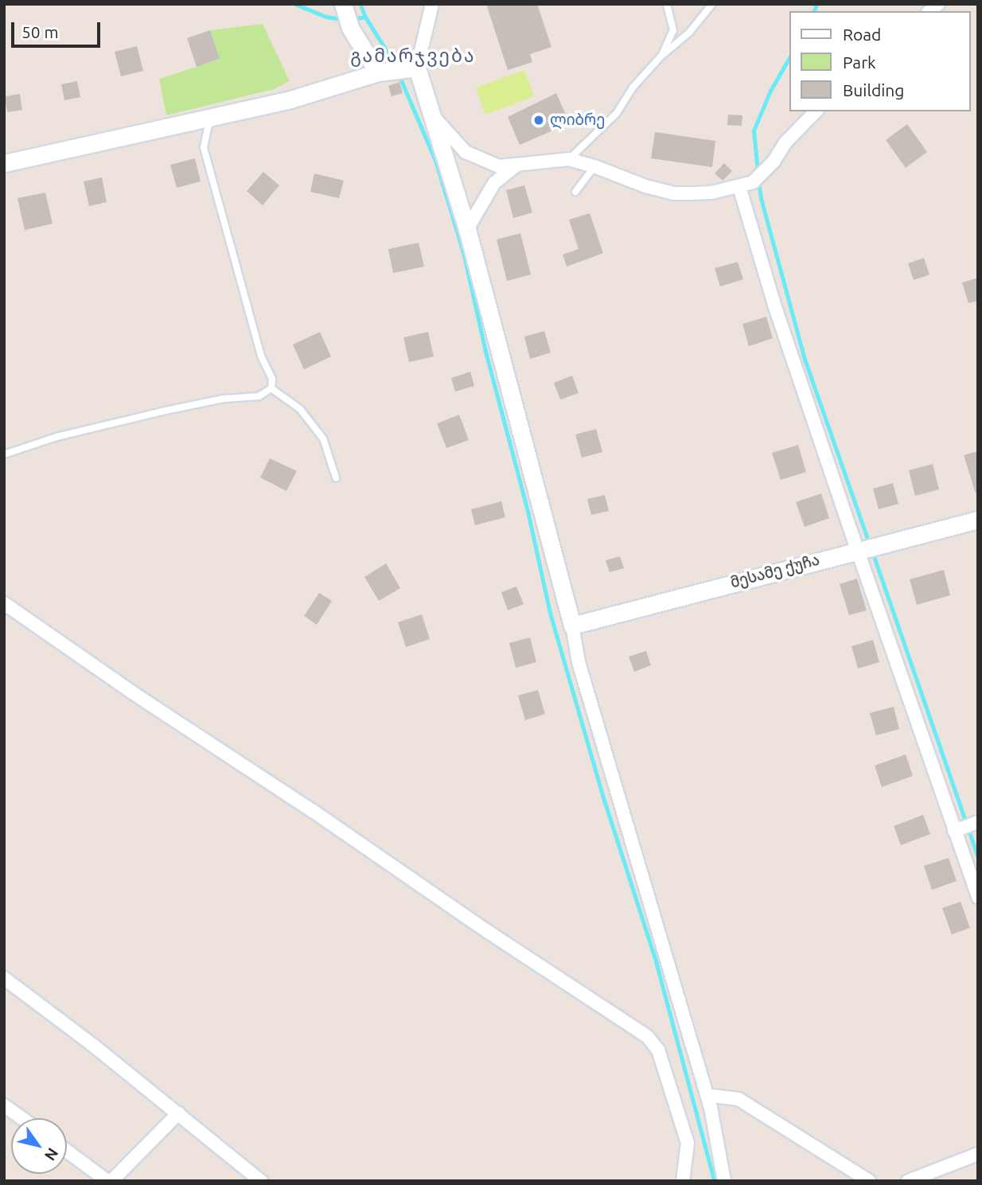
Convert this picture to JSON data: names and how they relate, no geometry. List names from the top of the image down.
{
  "streets": {
    "street": ["მესამე ქუჩა"]
  },
  "districts": ["გამარჯვება"],
  "places": ["ლიბრე"],
  "legend": ["Road", "Park", "Building"],
  "scale_bar": "50 m",
  "north": "bottom right"
}
